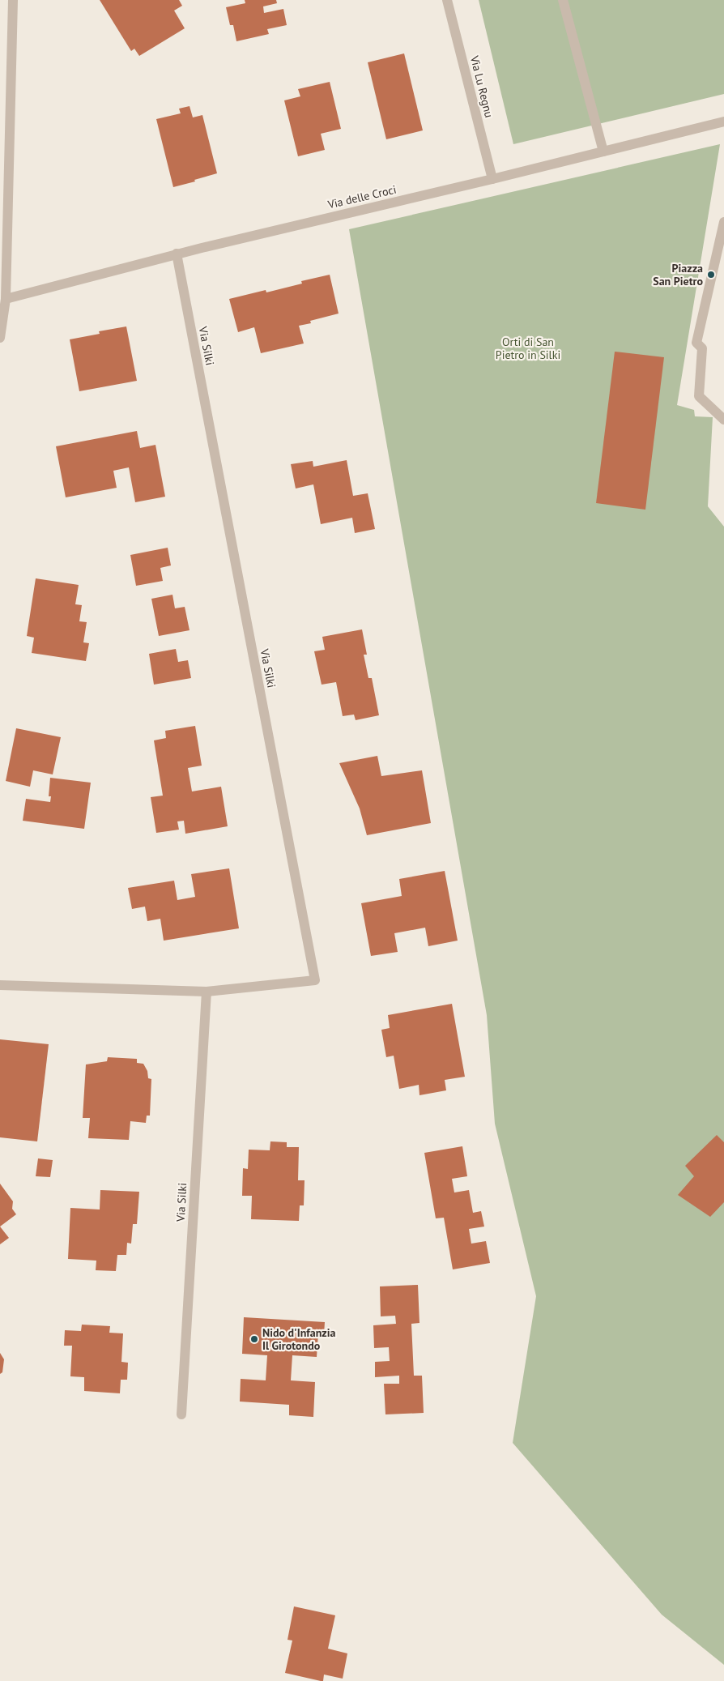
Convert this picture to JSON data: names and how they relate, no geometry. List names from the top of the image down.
{
  "streets": {
    "street": ["Via Lu Regnu", "Via delle Croci", "Via Silki"]
  },
  "crossings": [
    ["Via Lu Regnu", "Via delle Croci"],
    ["Via delle Croci", "Via Silki"]
  ],
  "parks": ["Orti di San Pietro in Silki"],
  "places": ["Piazza San Pietro", "Nido d'Infanzia Il Girotondo"]
}
